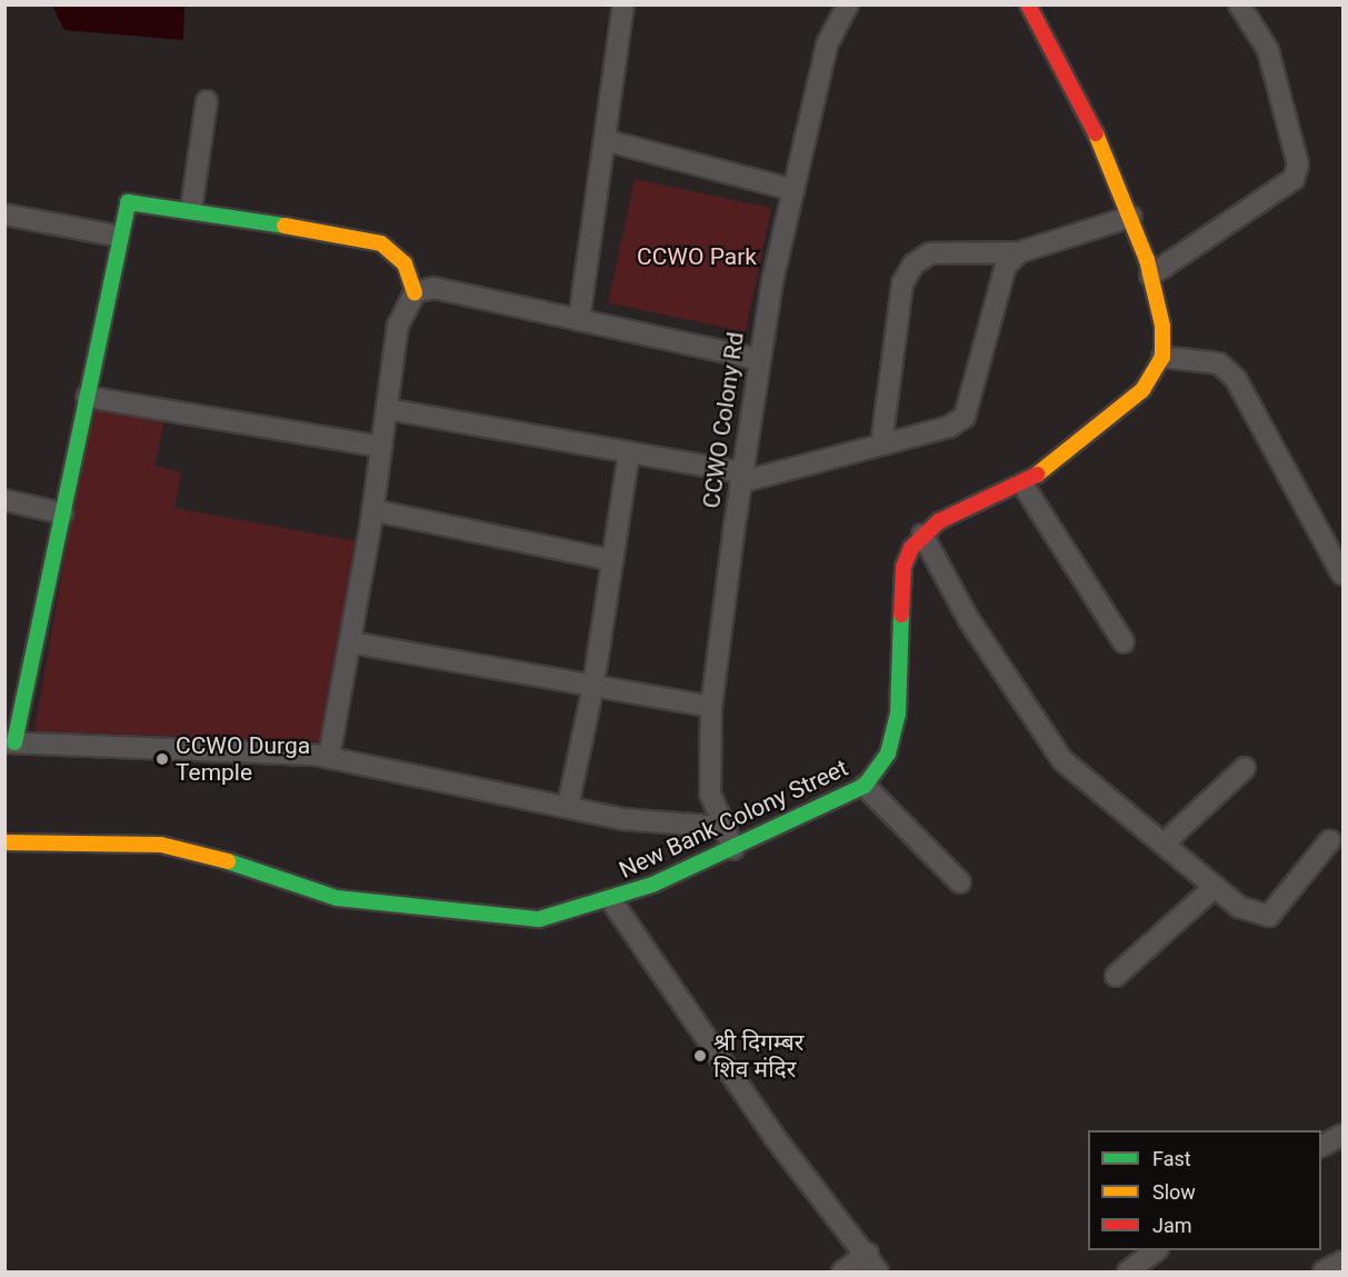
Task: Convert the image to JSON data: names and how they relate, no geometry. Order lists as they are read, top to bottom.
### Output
{
  "streets": {
    "street": ["CCWO Colony Rd", "New Bank Colony Street"]
  },
  "crossings": [
    ["CCWO Colony Rd", "New Bank Colony Street"]
  ],
  "parks": ["CCWO Park"],
  "places": ["CCWO Durga Temple", "श्री दिगम्बर शिव मंदिर"],
  "legend": ["Fast", "Slow", "Jam"]
}
